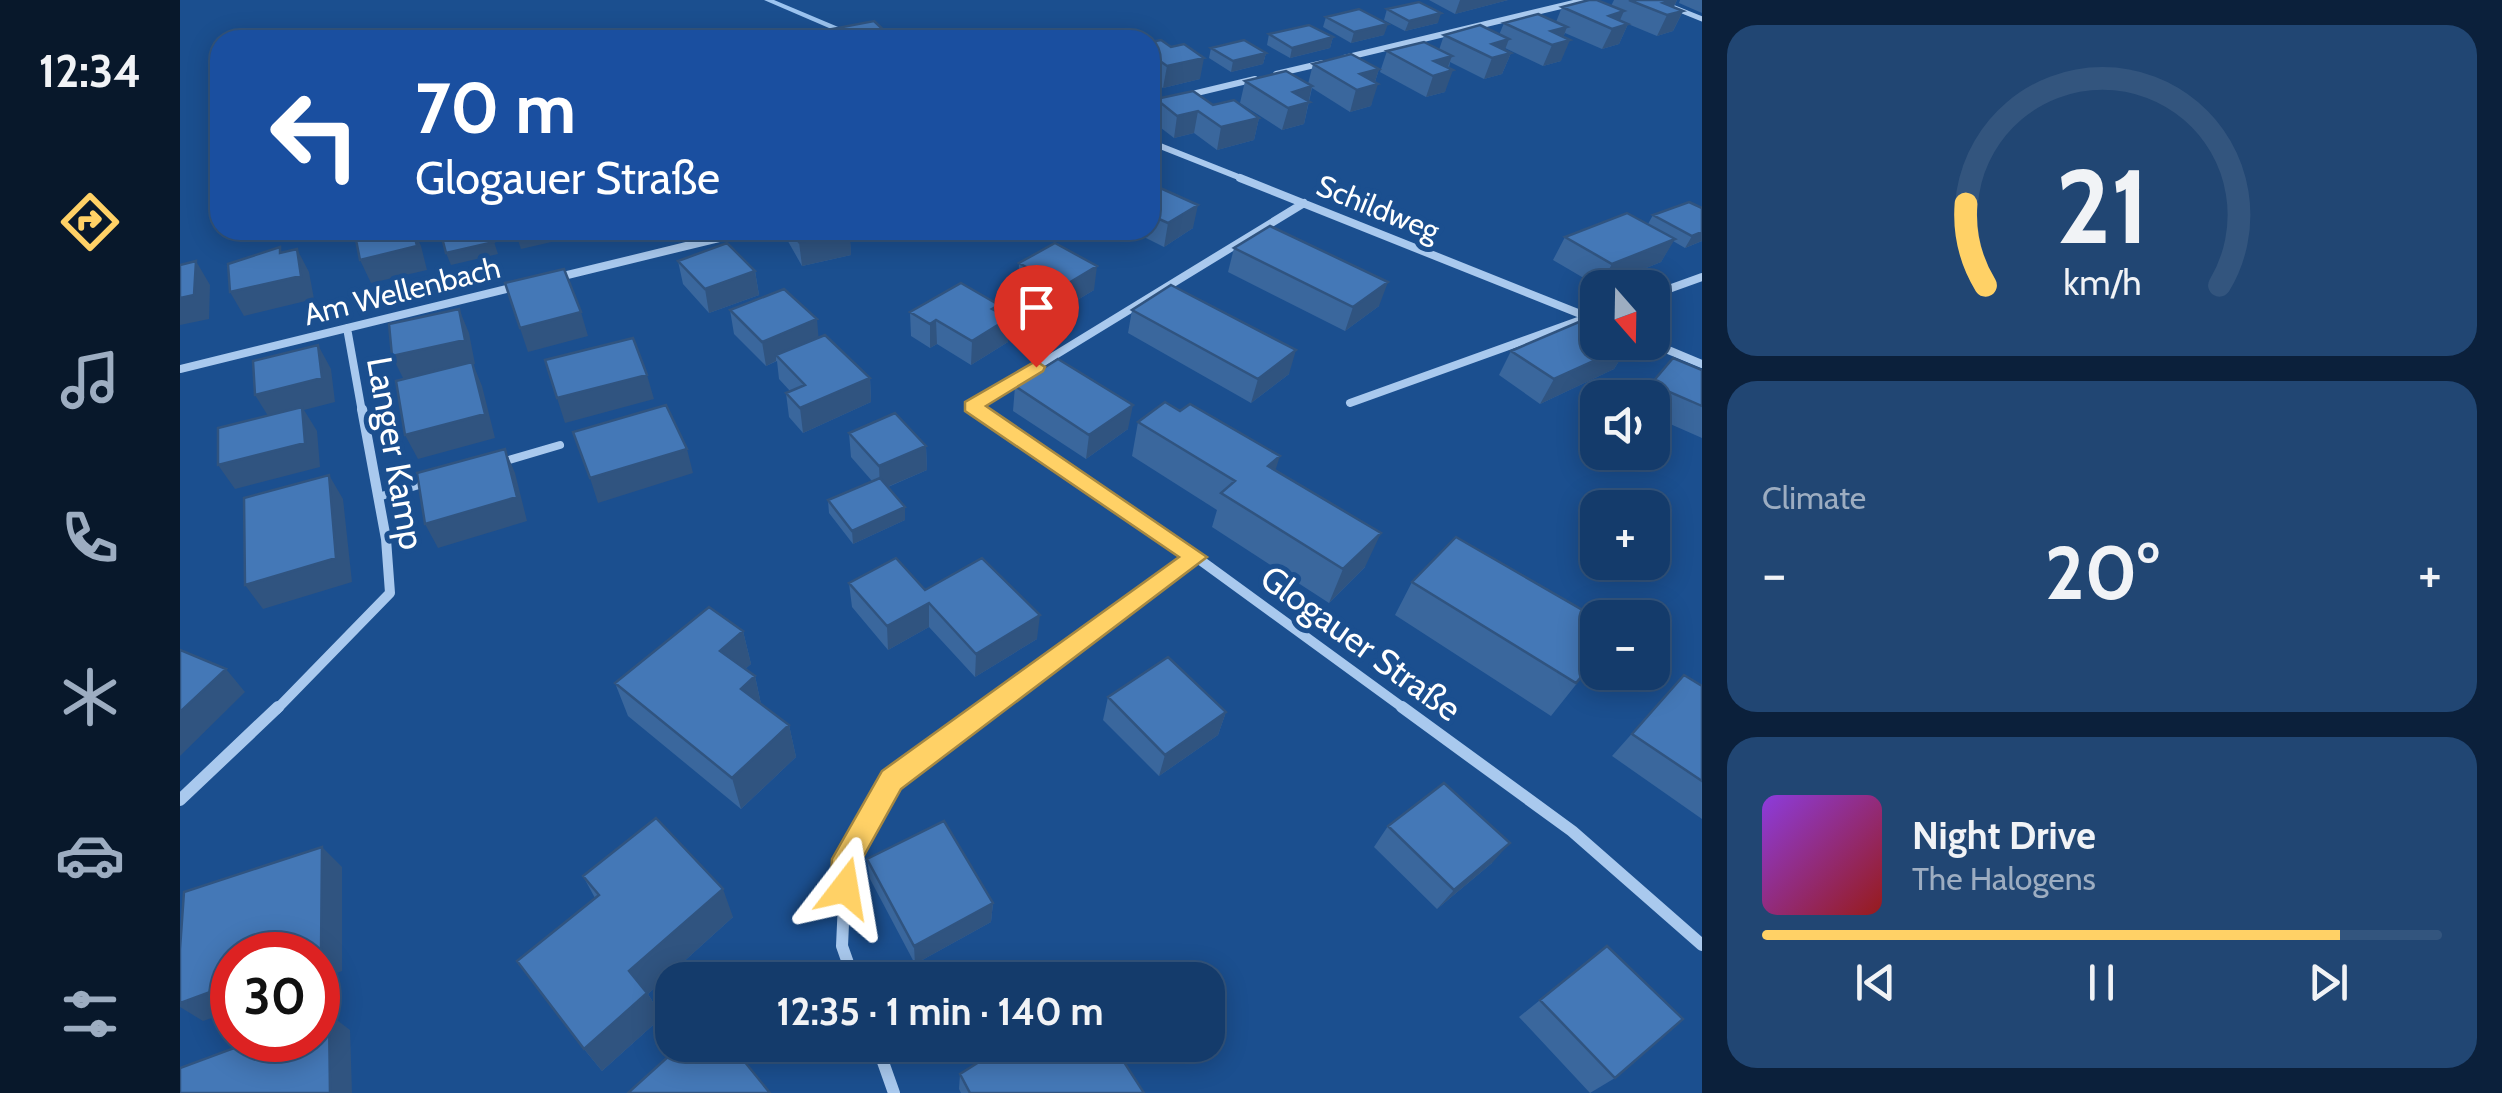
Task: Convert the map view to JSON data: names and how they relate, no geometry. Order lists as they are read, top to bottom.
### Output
{
  "streets": {
    "street": [
      "Schildweg",
      "Am Wellenbach",
      "Langer Kamp",
      "Glogauer Straße"
    ]
  },
  "crossings": [
    ["Schildweg", "Glogauer Straße"],
    ["Am Wellenbach", "Langer Kamp"]
  ],
  "north": "bottom",
  "page": {
    "tabs": "12:34",
    "turn": ["70 m", "Glogauer Straße"],
    "map_buttons": ["+", "−"],
    "tile": "Climate",
    "heat": ["−", "20°", "+"],
    "song": ["Night Drive", "The Halogens"],
    "limit": "30",
    "trip": "12:35 · 1 min · 140 m",
    "gauge": ["21", "km/h"]
  }
}
